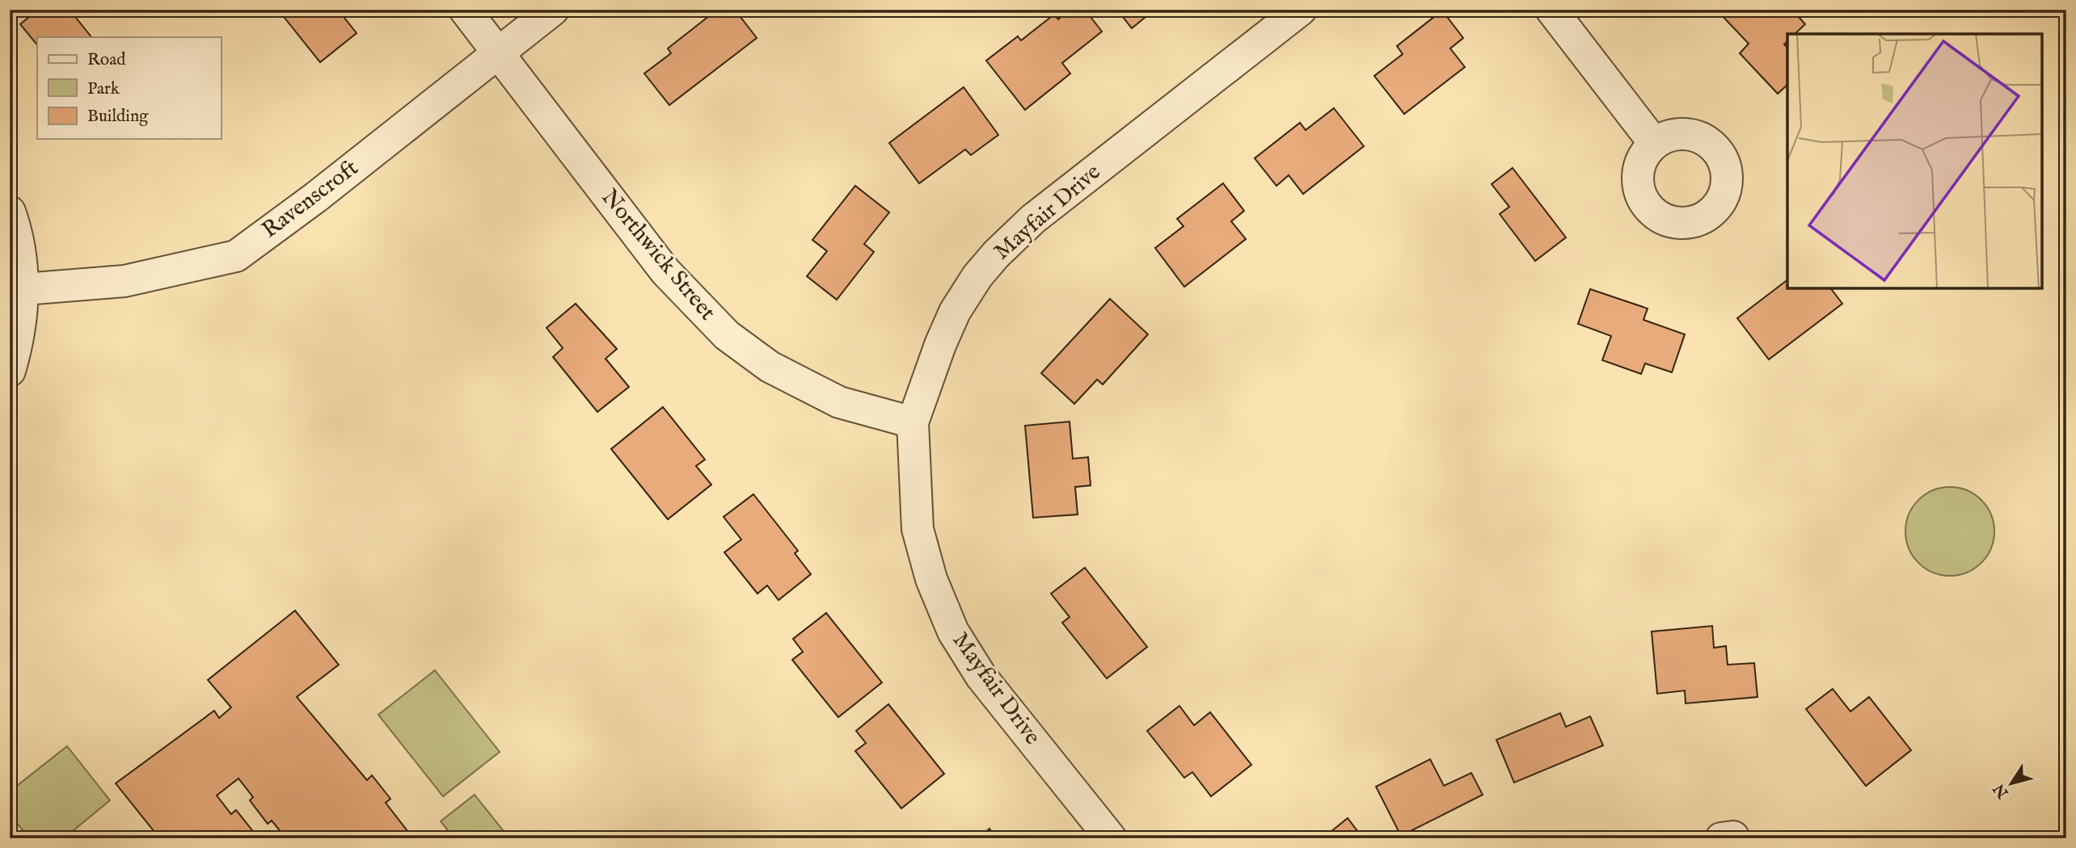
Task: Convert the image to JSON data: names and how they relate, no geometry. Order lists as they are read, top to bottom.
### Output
{
  "streets": {
    "street": ["Ravenscroft", "Mayfair Drive", "Northwick Street"]
  },
  "crossings": [
    ["Ravenscroft", "Northwick Street"],
    ["Mayfair Drive", "Northwick Street"]
  ],
  "legend": ["Road", "Park", "Building"],
  "north": "bottom left"
}
